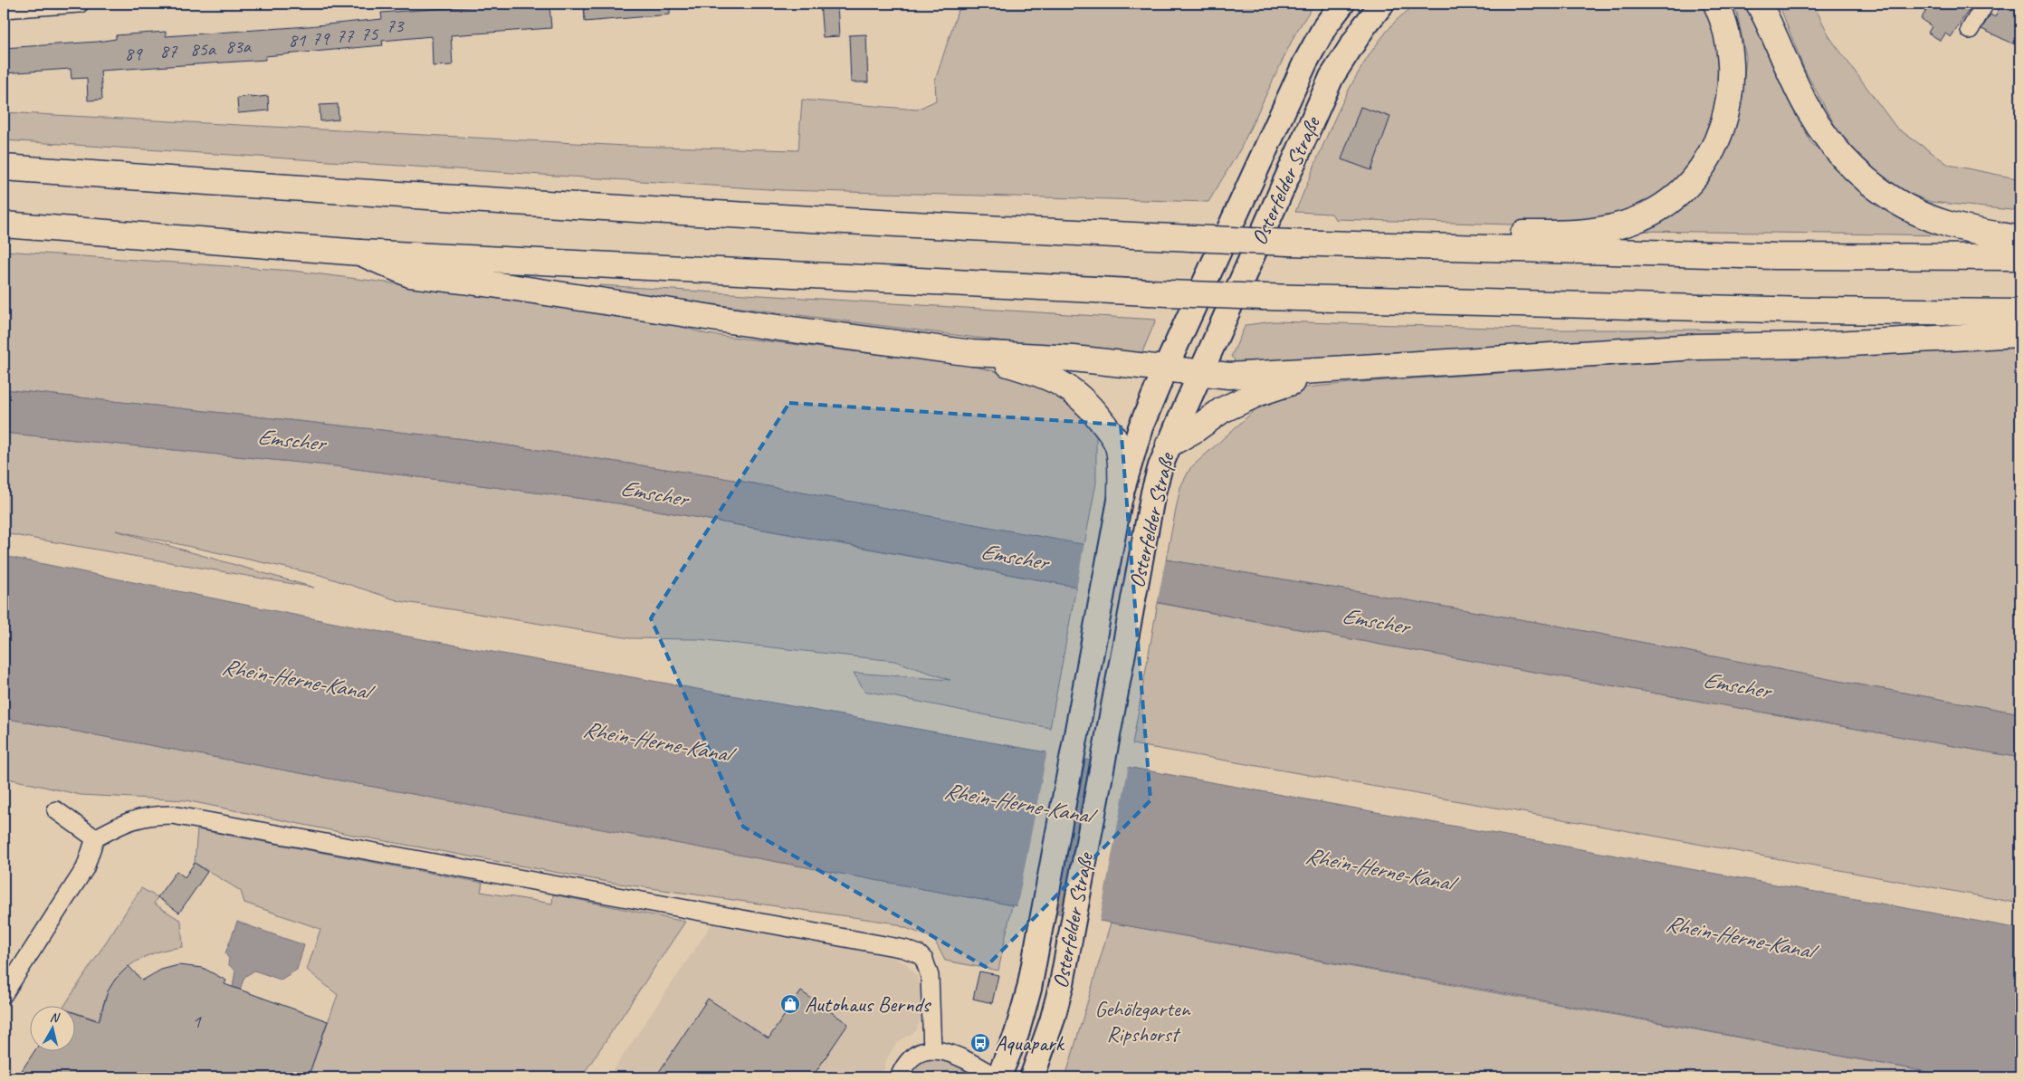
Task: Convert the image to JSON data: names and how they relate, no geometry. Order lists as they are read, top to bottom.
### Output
{
  "streets": {
    "main road": ["Osterfelder Straße"]
  },
  "water": ["Emscher", "Rhein-Herne-Kanal"],
  "parks": ["Gehölzgarten Ripshorst"],
  "places": {
    "shop": ["Autohaus Bernds"],
    "bus stop": ["Aquapark"]
  },
  "house_numbers": [
    "73",
    "75",
    "77",
    "79",
    "81",
    "83a",
    "85a",
    "87",
    "89",
    "1"
  ],
  "north": "top"
}
